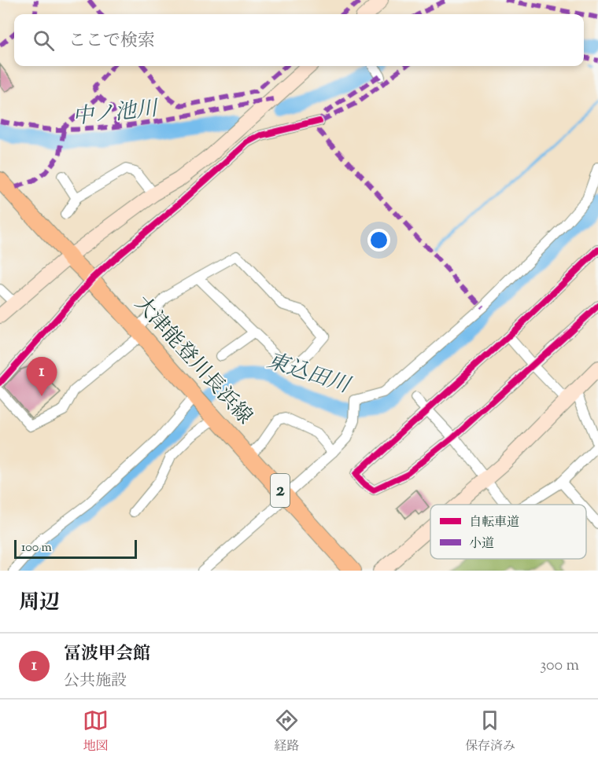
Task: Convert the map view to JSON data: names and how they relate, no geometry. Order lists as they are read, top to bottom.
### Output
{
  "streets": {
    "main road": ["大津能登川長浜線", "2"]
  },
  "water": ["中ノ池川", "東込田川"],
  "legend": ["自転車道", "小道"],
  "scale_bar": "100 m",
  "page": {
    "search": "ここで検索",
    "pins": "1",
    "scale": "100 m",
    "heading": "周辺",
    "list": [
      {
        "mark": "1",
        "name": "冨波甲会館",
        "note": "公共施設",
        "value": "300 m"
      }
    ],
    "nav": ["地図", "経路", "保存済み"]
  }
}
